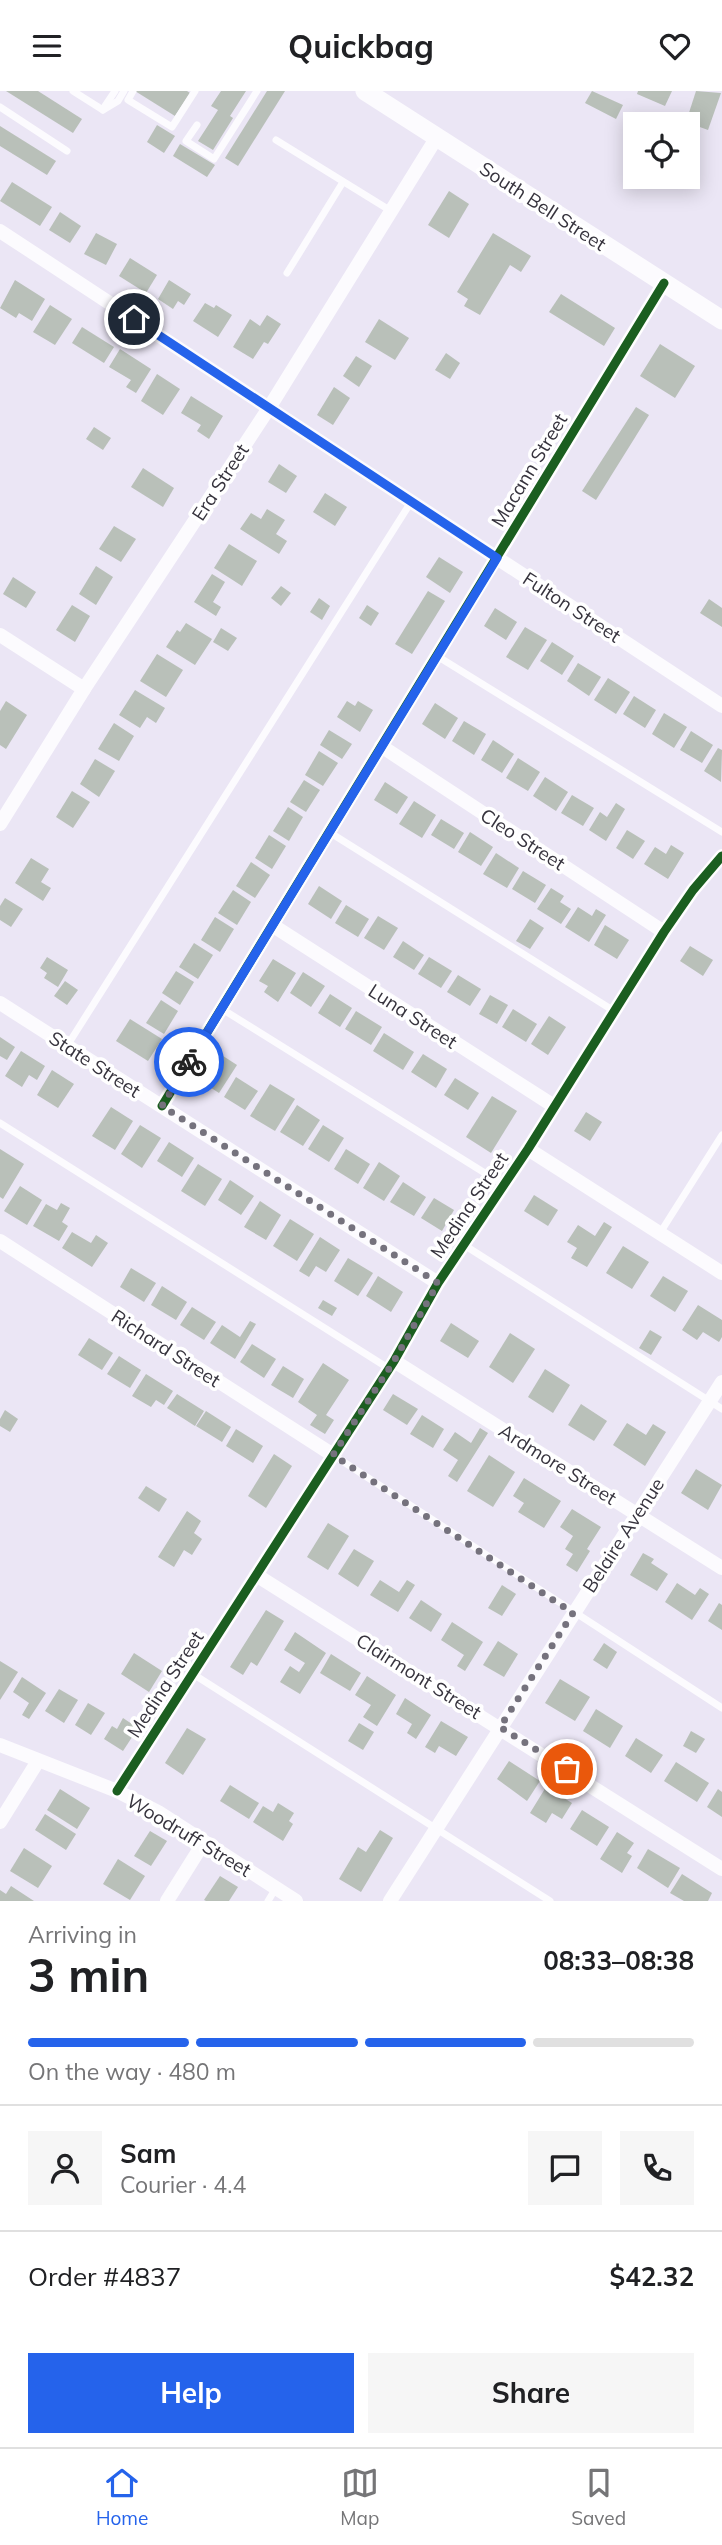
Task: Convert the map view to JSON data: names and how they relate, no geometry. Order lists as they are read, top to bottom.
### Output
{
  "streets": {
    "main road": ["South Bell Street"],
    "street": [
      "Macann Street",
      "Era Street",
      "Fulton Street",
      "Cleo Street",
      "Luna Street",
      "State Street",
      "Medina Street",
      "Richard Street",
      "Ardmore Street",
      "Belaire Avenue",
      "Clairmont Street",
      "Woodruff Street"
    ]
  },
  "crossings": [
    ["South Bell Street", "Macann Street"],
    ["South Bell Street", "Era Street"],
    ["Macann Street", "Fulton Street"],
    ["Macann Street", "Cleo Street"],
    ["Macann Street", "Luna Street"],
    ["Macann Street", "State Street"],
    ["Era Street", "Fulton Street"],
    ["Cleo Street", "Medina Street"],
    ["Luna Street", "Medina Street"],
    ["State Street", "Medina Street"],
    ["Medina Street", "Richard Street"],
    ["Medina Street", "Ardmore Street"],
    ["Medina Street", "Clairmont Street"],
    ["Medina Street", "Woodruff Street"],
    ["Ardmore Street", "Belaire Avenue"],
    ["Belaire Avenue", "Clairmont Street"]
  ],
  "page": {
    "header": "Quickbag",
    "heading": ["3 min", "Arriving in", "08:33–08:38"],
    "panel": [
      "Sam",
      "Courier · 4.4",
      "Order #4837",
      "$42.32"
    ],
    "bar": "On the way · 480 m",
    "buttons": ["Help", "Share"],
    "tabs": ["Home", "Map", "Saved"]
  }
}
